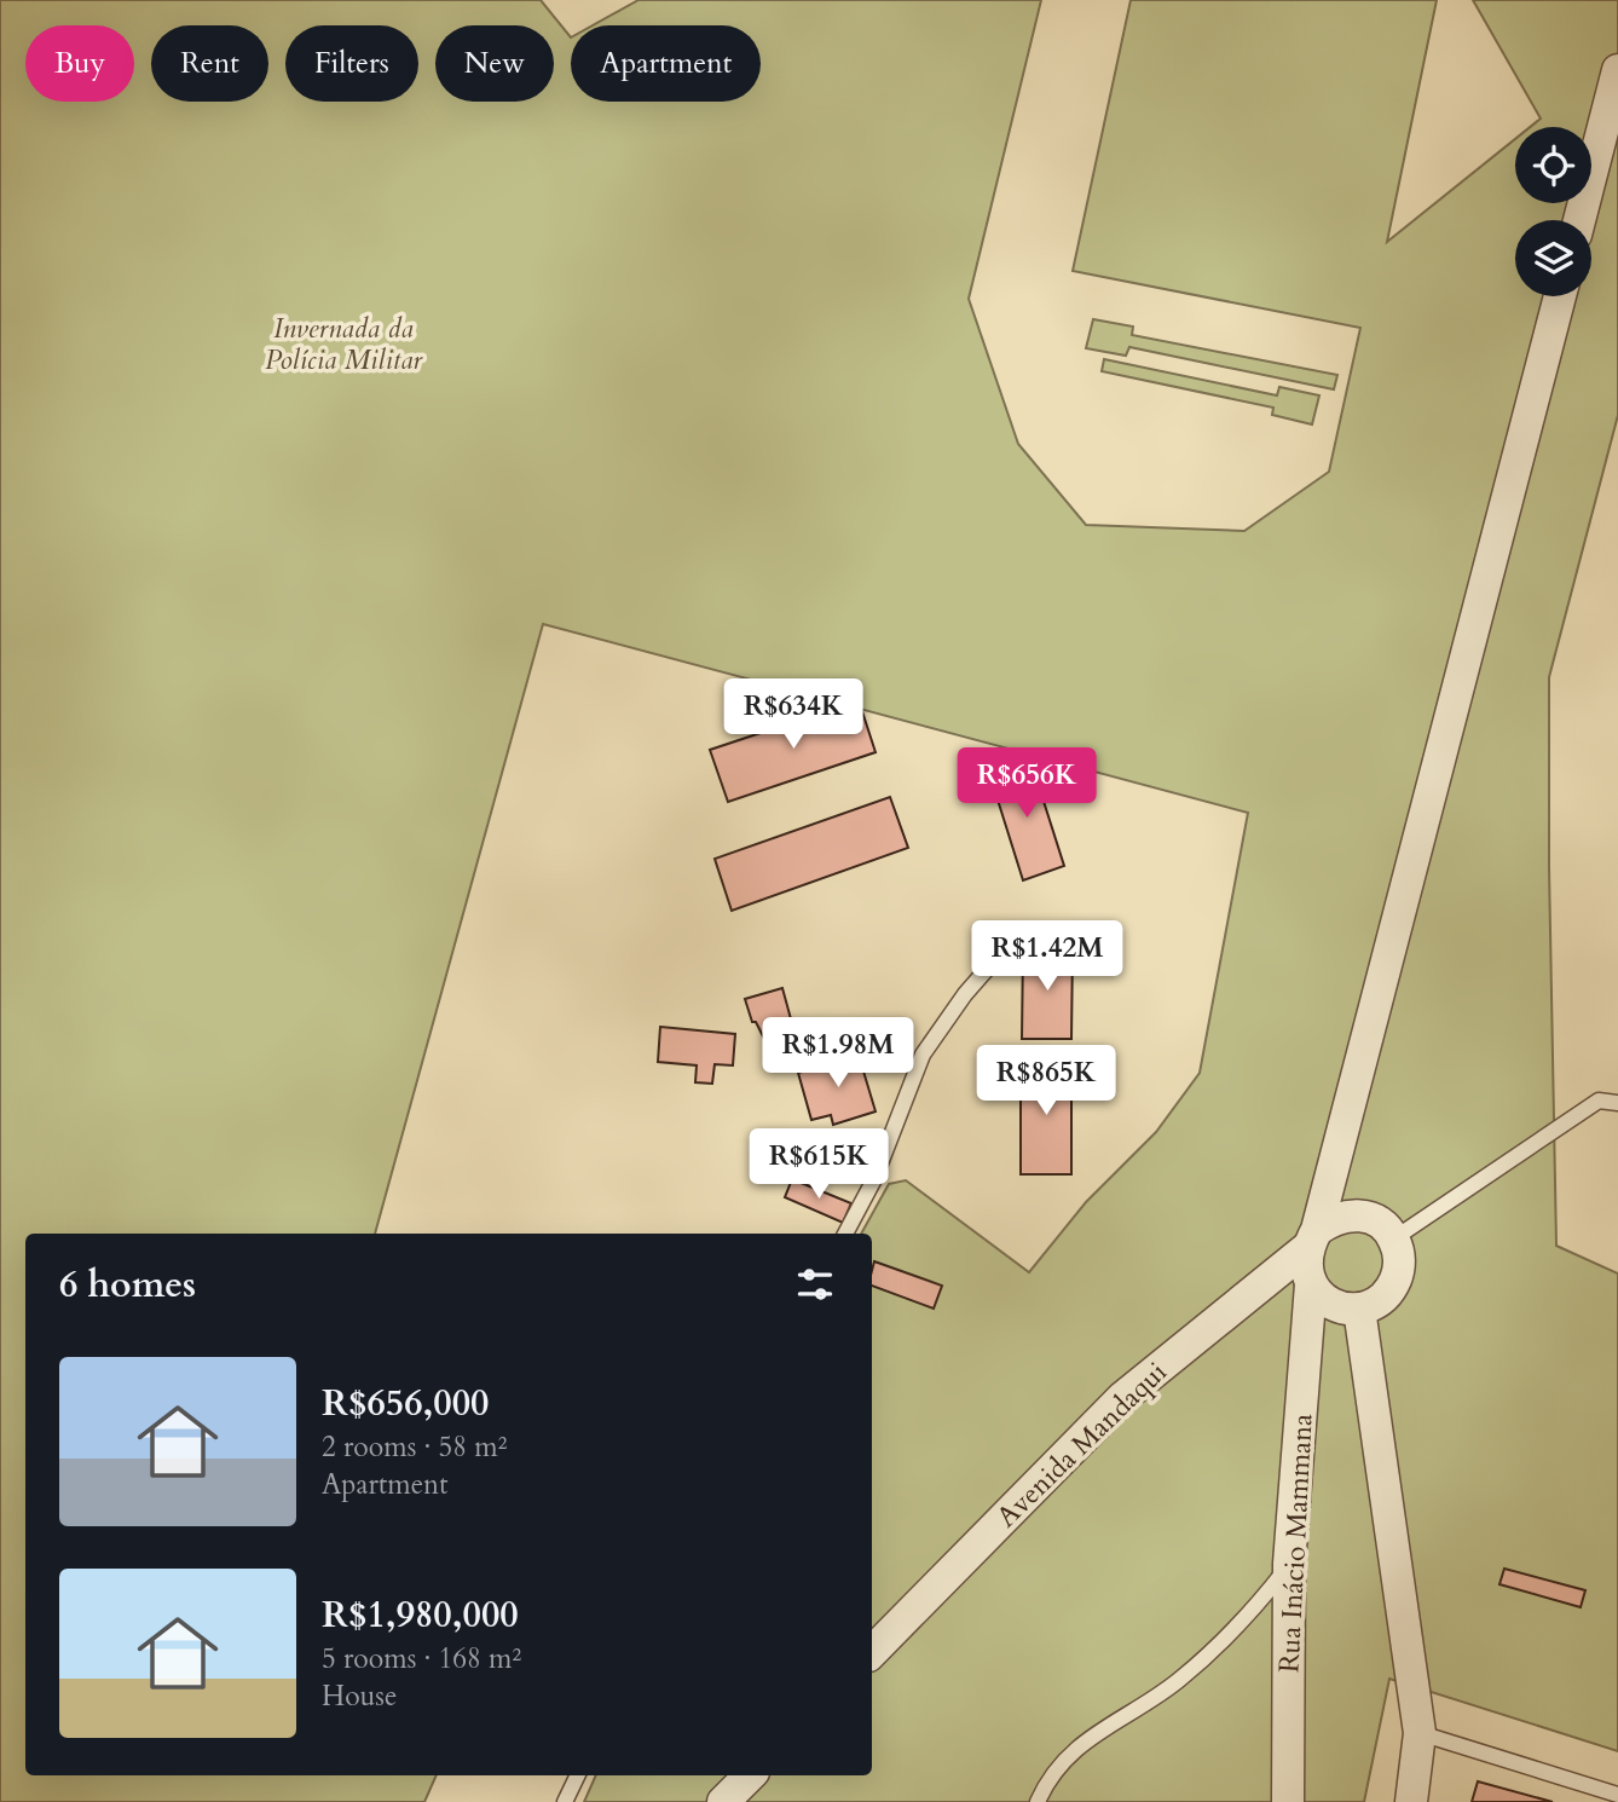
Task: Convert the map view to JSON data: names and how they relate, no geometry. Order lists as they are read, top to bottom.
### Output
{
  "streets": {
    "street": ["Avenida Mandaqui", "Rua Inácio Mammana"]
  },
  "crossings": [
    ["Avenida Mandaqui", "Rua Inácio Mammana"]
  ],
  "parks": ["Invernada da Polícia Militar"],
  "page": {
    "chip": [
      "Buy",
      "Rent",
      "Filters",
      "New",
      "Apartment"
    ],
    "price": [
      "R$634K",
      "R$656K",
      "R$1.42M",
      "R$1.98M",
      "R$865K",
      "R$615K"
    ],
    "heading": "6 homes",
    "list": [
      {
        "name": "R$656,000",
        "note": "2 rooms · 58 m² · Apartment"
      },
      {
        "name": "R$1,980,000",
        "note": "5 rooms · 168 m² · House"
      }
    ]
  }
}
